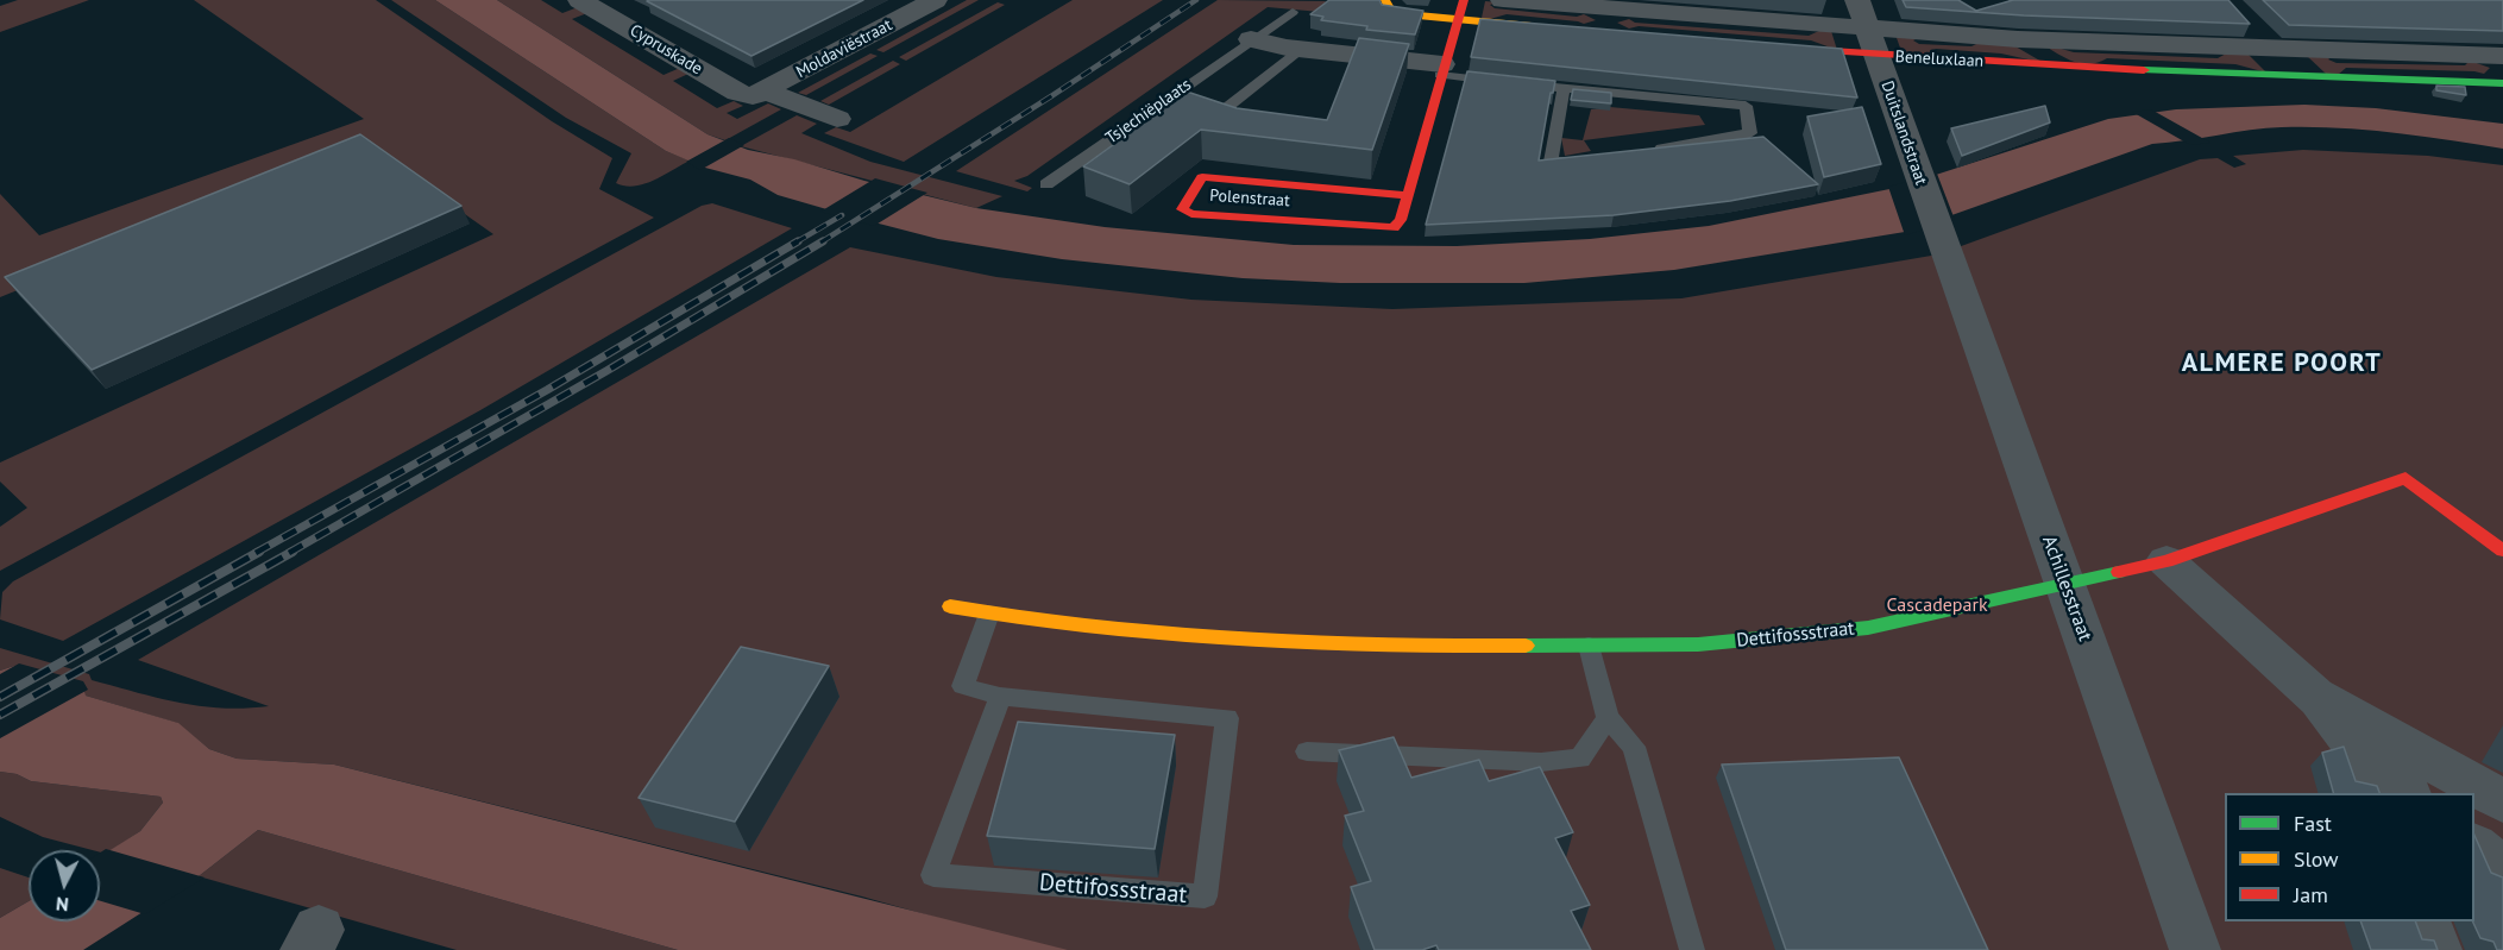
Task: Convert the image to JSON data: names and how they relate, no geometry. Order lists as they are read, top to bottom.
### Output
{
  "streets": {
    "street": [
      "Moldaviëstraat",
      "Cypruskade",
      "Beneluxlaan",
      "Duitslandstraat",
      "Polenstraat",
      "Achillesstraat",
      "Dettifossstraat"
    ],
    "lane": ["Tsjechiëplaats"]
  },
  "crossings": [
    ["Moldaviëstraat", "Cypruskade"],
    ["Beneluxlaan", "Duitslandstraat"],
    ["Duitslandstraat", "Achillesstraat"],
    ["Achillesstraat", "Dettifossstraat"]
  ],
  "districts": ["ALMERE POORT"],
  "parks": ["Cascadepark"],
  "legend": ["Fast", "Slow", "Jam"],
  "north": "bottom"
}
